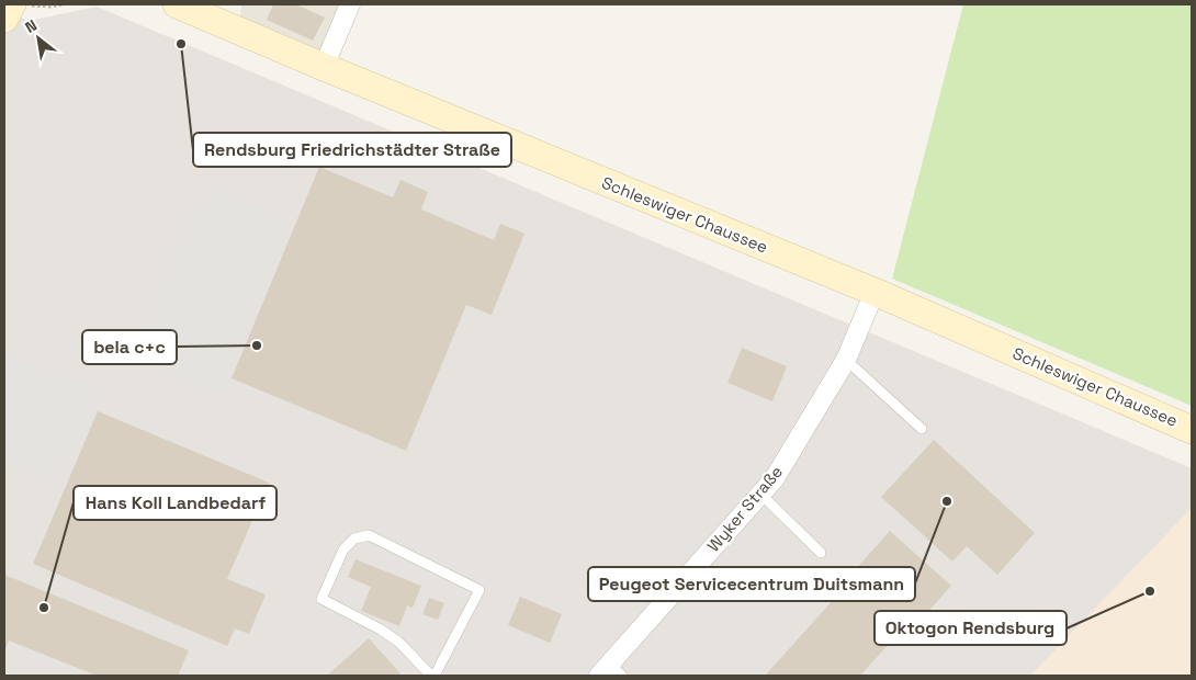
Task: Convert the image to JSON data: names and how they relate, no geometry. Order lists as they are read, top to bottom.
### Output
{
  "streets": {
    "main road": ["Schleswiger Chaussee"],
    "street": ["Wyker Straße"]
  },
  "crossings": [
    ["Schleswiger Chaussee", "Wyker Straße"]
  ],
  "places": [
    "Rendsburg Friedrichstädter Straße",
    "bela c+c",
    "Peugeot Servicecentrum Duitsmann",
    "Oktogon Rendsburg",
    "Hans Koll Landbedarf"
  ],
  "north": "top left"
}
